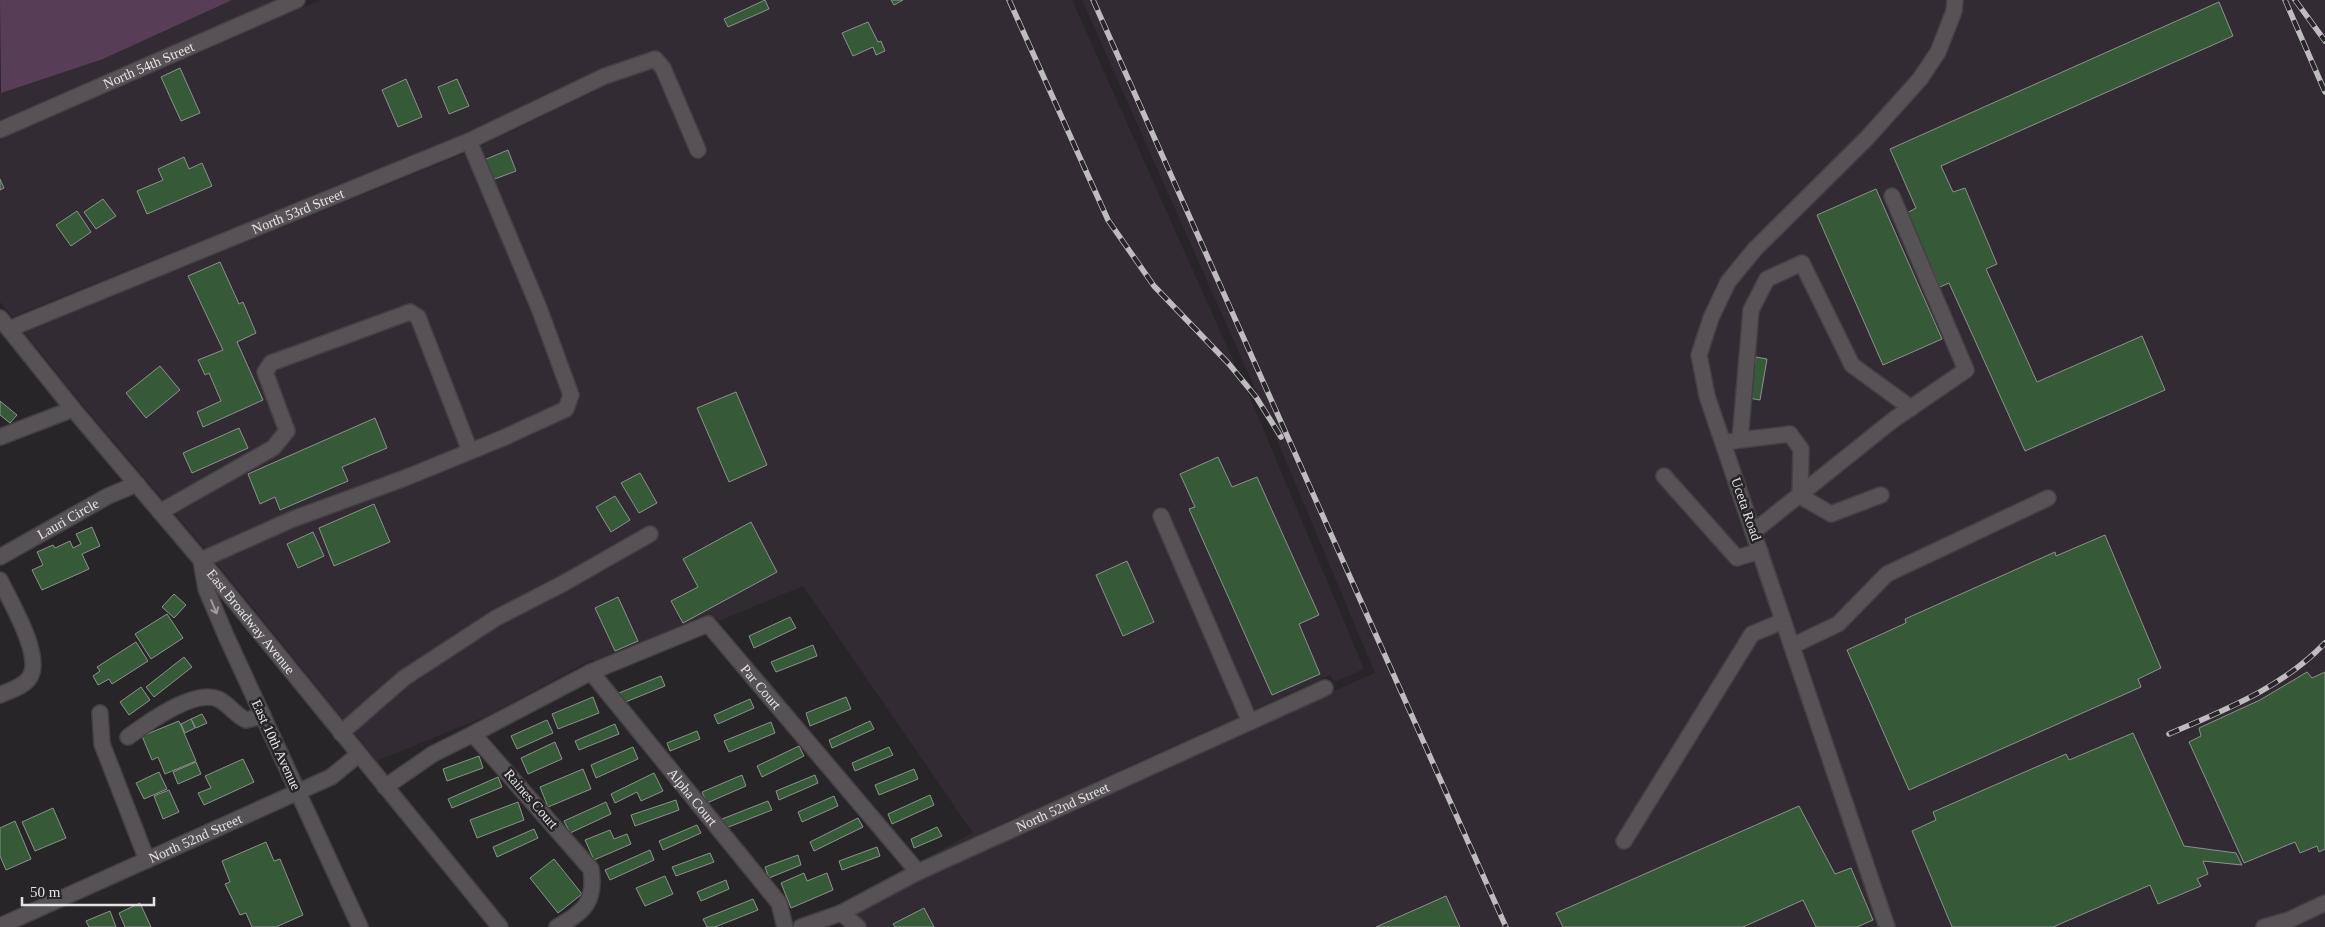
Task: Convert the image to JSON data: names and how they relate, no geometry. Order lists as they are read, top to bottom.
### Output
{
  "streets": {
    "street": [
      "North 54th Street",
      "North 53rd Street",
      "Uceta Road",
      "Lauri Circle",
      "East Broadway Avenue",
      "Par Court",
      "East 10th Avenue",
      "Alpha Court",
      "Raines Court",
      "North 52nd Street"
    ]
  },
  "crossings": [
    ["North 53rd Street", "East Broadway Avenue"],
    ["Lauri Circle", "East Broadway Avenue"],
    ["East Broadway Avenue", "East 10th Avenue"],
    ["East Broadway Avenue", "North 52nd Street"],
    ["Par Court", "Alpha Court"],
    ["Par Court", "Raines Court"],
    ["Par Court", "North 52nd Street"],
    ["East 10th Avenue", "North 52nd Street"]
  ],
  "one_way": ["East 10th Avenue"],
  "scale_bar": "50 m"
}
